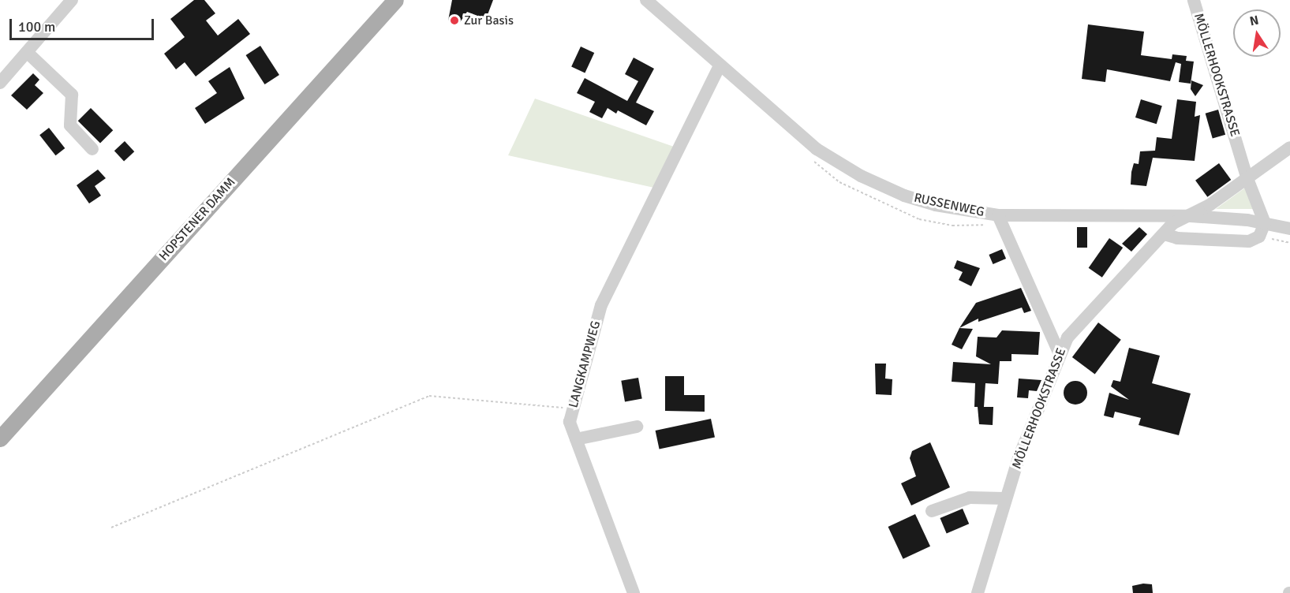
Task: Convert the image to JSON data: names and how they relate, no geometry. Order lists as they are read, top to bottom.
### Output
{
  "streets": {
    "main road": ["HOPSTENER DAMM"],
    "street": ["MÖLLERHOOKSTRASSE", "RUSSENWEG", "LANGKAMPWEG"]
  },
  "crossings": [
    ["MÖLLERHOOKSTRASSE", "RUSSENWEG"],
    ["RUSSENWEG", "LANGKAMPWEG"]
  ],
  "places": ["Zur Basis"],
  "scale_bar": "100 m",
  "north": "top"
}
